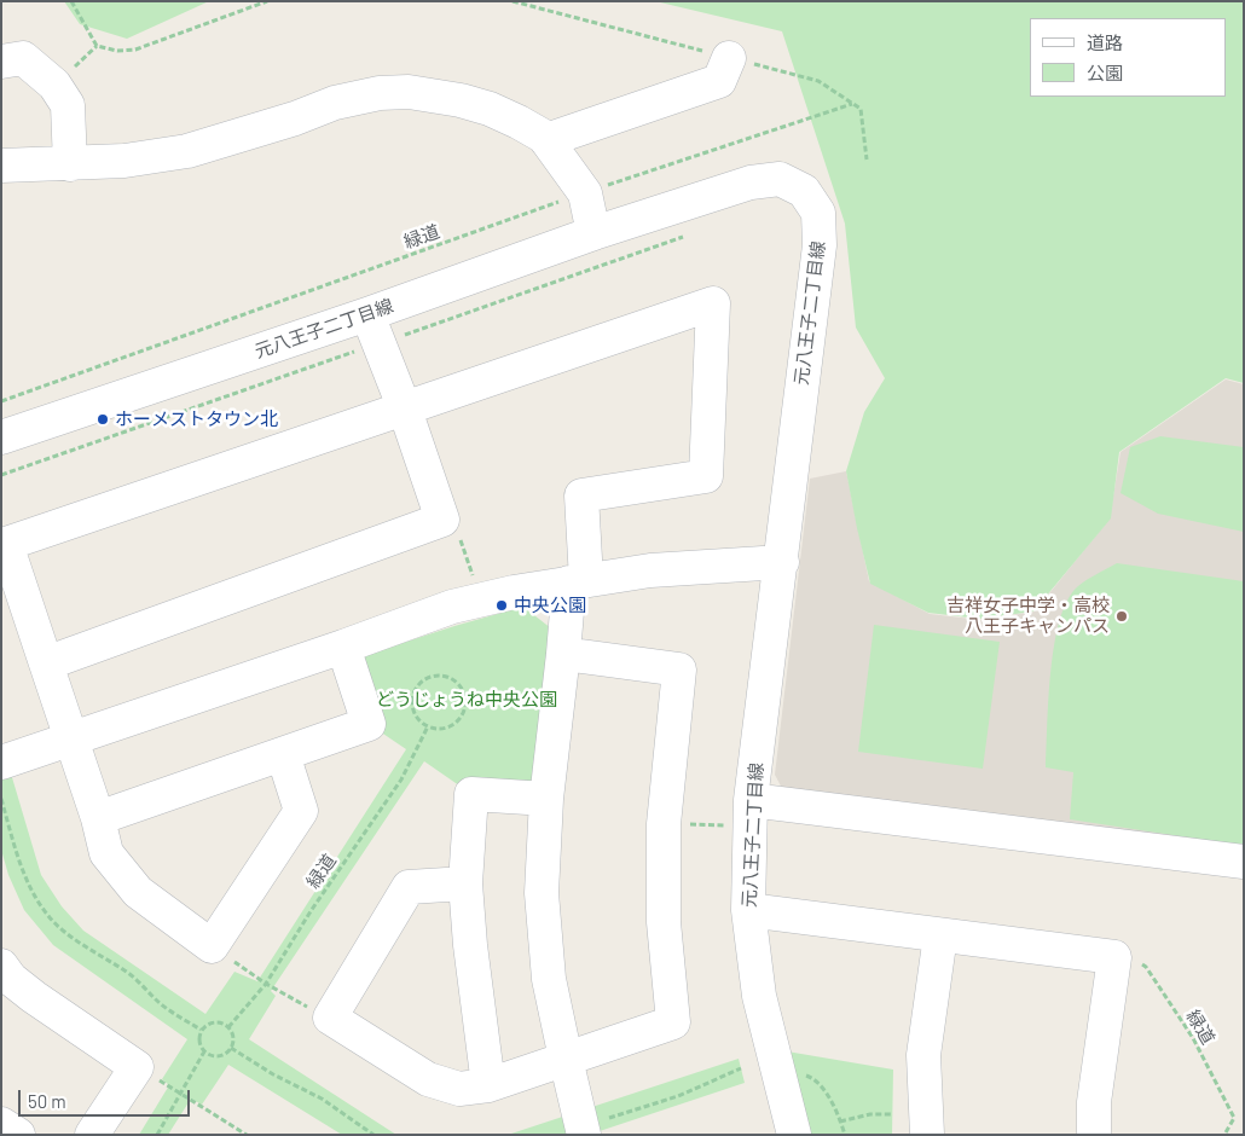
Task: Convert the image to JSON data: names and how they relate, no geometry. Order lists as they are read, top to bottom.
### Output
{
  "streets": {
    "street": ["元八王子二丁目線"],
    "path": ["緑道"]
  },
  "parks": ["どうじょうね中央公園"],
  "places": ["ホーメストタウン北", "中央公園", "吉祥女子中学・高校 八王子キャンパス"],
  "legend": ["道路", "公園"],
  "scale_bar": "50 m"
}
